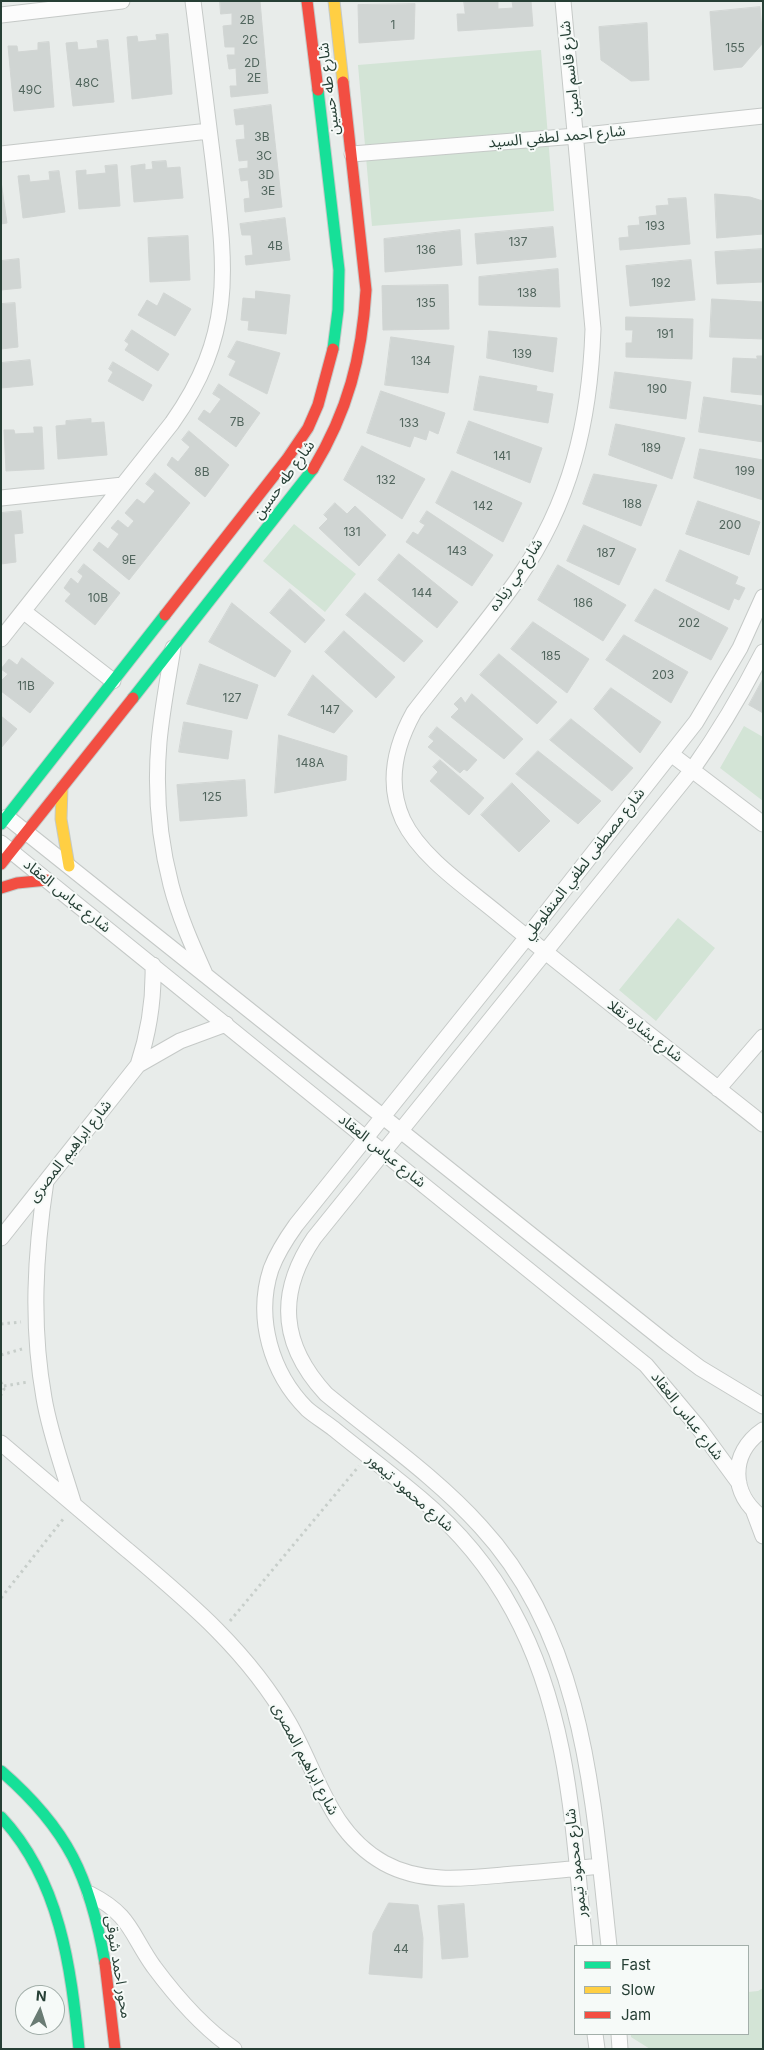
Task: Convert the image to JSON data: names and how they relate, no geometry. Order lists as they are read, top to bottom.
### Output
{
  "streets": {
    "street": [
      "شارع قاسم امين",
      "شارع طه حسين",
      "شارع احمد لطفي السيد",
      "شارع مي زياده",
      "شارع مصطفى لطفي المنفلوطي",
      "شارع عباس العقاد",
      "شارع بشاره تقلا",
      "شارع ابراهيم المصرى",
      "شارع محمود تيمور",
      "محور احمد شوقى"
    ]
  },
  "crossings": [
    ["شارع قاسم امين", "شارع احمد لطفي السيد"],
    ["شارع قاسم امين", "شارع مي زياده"],
    ["شارع طه حسين", "شارع احمد لطفي السيد"],
    ["شارع طه حسين", "شارع عباس العقاد"],
    ["شارع احمد لطفي السيد", "شارع مي زياده"],
    ["شارع مي زياده", "شارع مصطفى لطفي المنفلوطي"],
    ["شارع مي زياده", "شارع بشاره تقلا"],
    ["شارع مصطفى لطفي المنفلوطي", "شارع عباس العقاد"],
    ["شارع مصطفى لطفي المنفلوطي", "شارع بشاره تقلا"],
    ["شارع مصطفى لطفي المنفلوطي", "شارع محمود تيمور"],
    ["شارع عباس العقاد", "شارع ابراهيم المصرى"],
    ["شارع عباس العقاد", "شارع محمود تيمور"],
    ["شارع ابراهيم المصرى", "شارع محمود تيمور"]
  ],
  "house_numbers": [
    "2B",
    "1",
    "2C",
    "155",
    "2D",
    "2E",
    "48C",
    "49C",
    "3B",
    "3C",
    "3D",
    "3E",
    "193",
    "137",
    "4B",
    "136",
    "192",
    "138",
    "135",
    "191",
    "139",
    "134",
    "190",
    "7B",
    "133",
    "189",
    "141",
    "199",
    "8B",
    "132",
    "188",
    "142",
    "200",
    "131",
    "143",
    "187",
    "9E",
    "144",
    "10B",
    "186",
    "202",
    "185",
    "203",
    "11B",
    "127",
    "147",
    "148A",
    "125",
    "44"
  ],
  "legend": ["Fast", "Slow", "Jam"],
  "north": "top"
}
